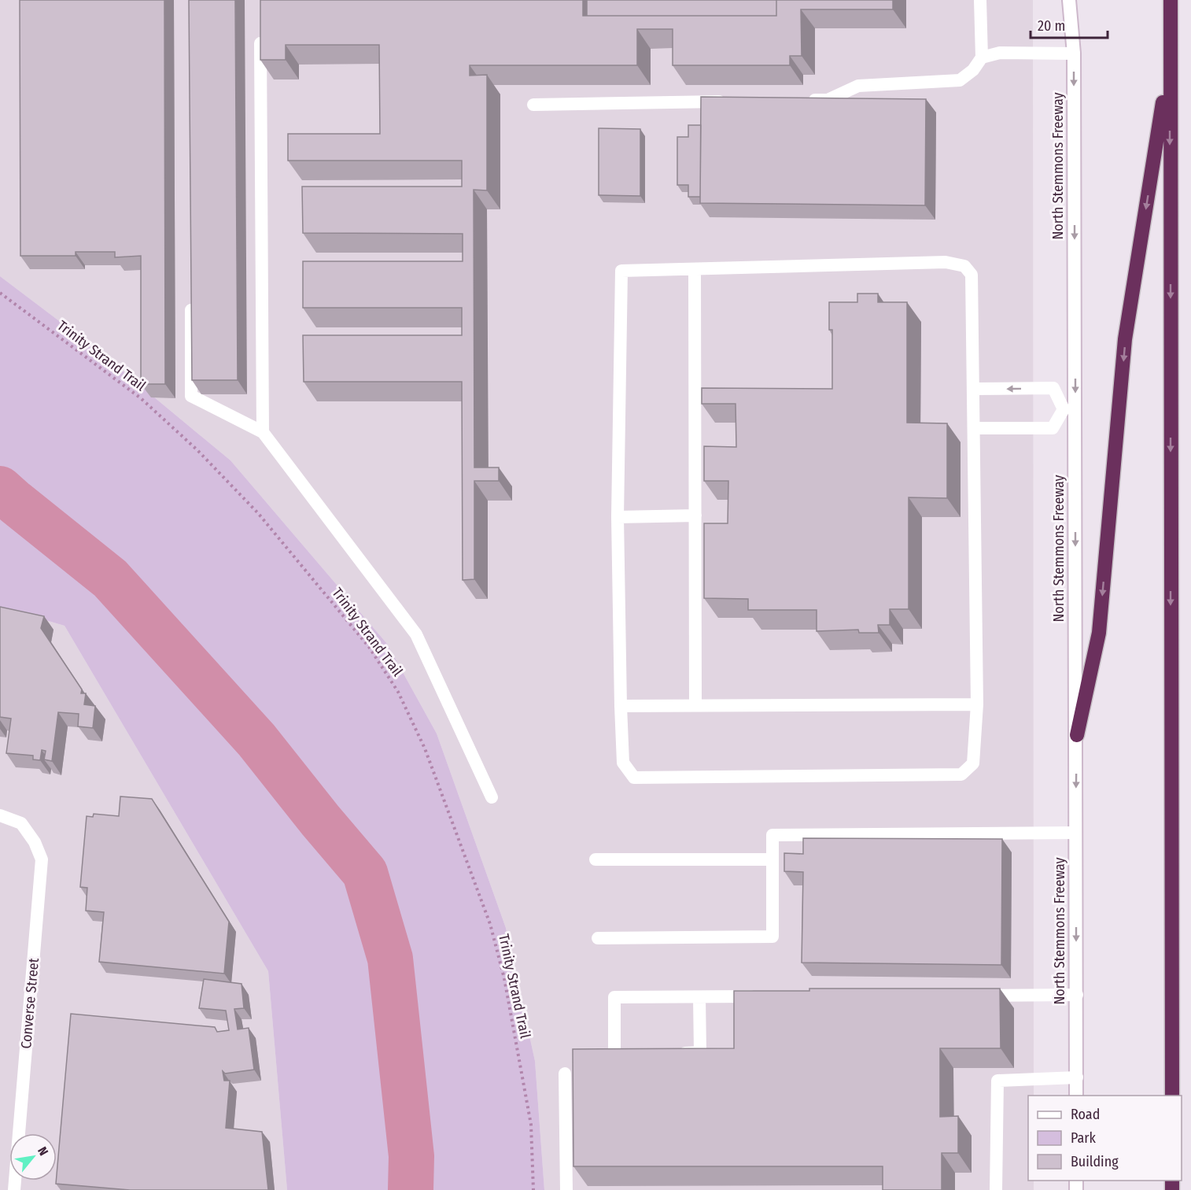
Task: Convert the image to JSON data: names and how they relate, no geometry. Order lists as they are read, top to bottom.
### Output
{
  "streets": {
    "main road": ["North Stemmons Freeway", "Converse Street"],
    "path": ["Trinity Strand Trail"]
  },
  "legend": ["Road", "Park", "Building"],
  "scale_bar": "20 m",
  "north": "top right"
}
